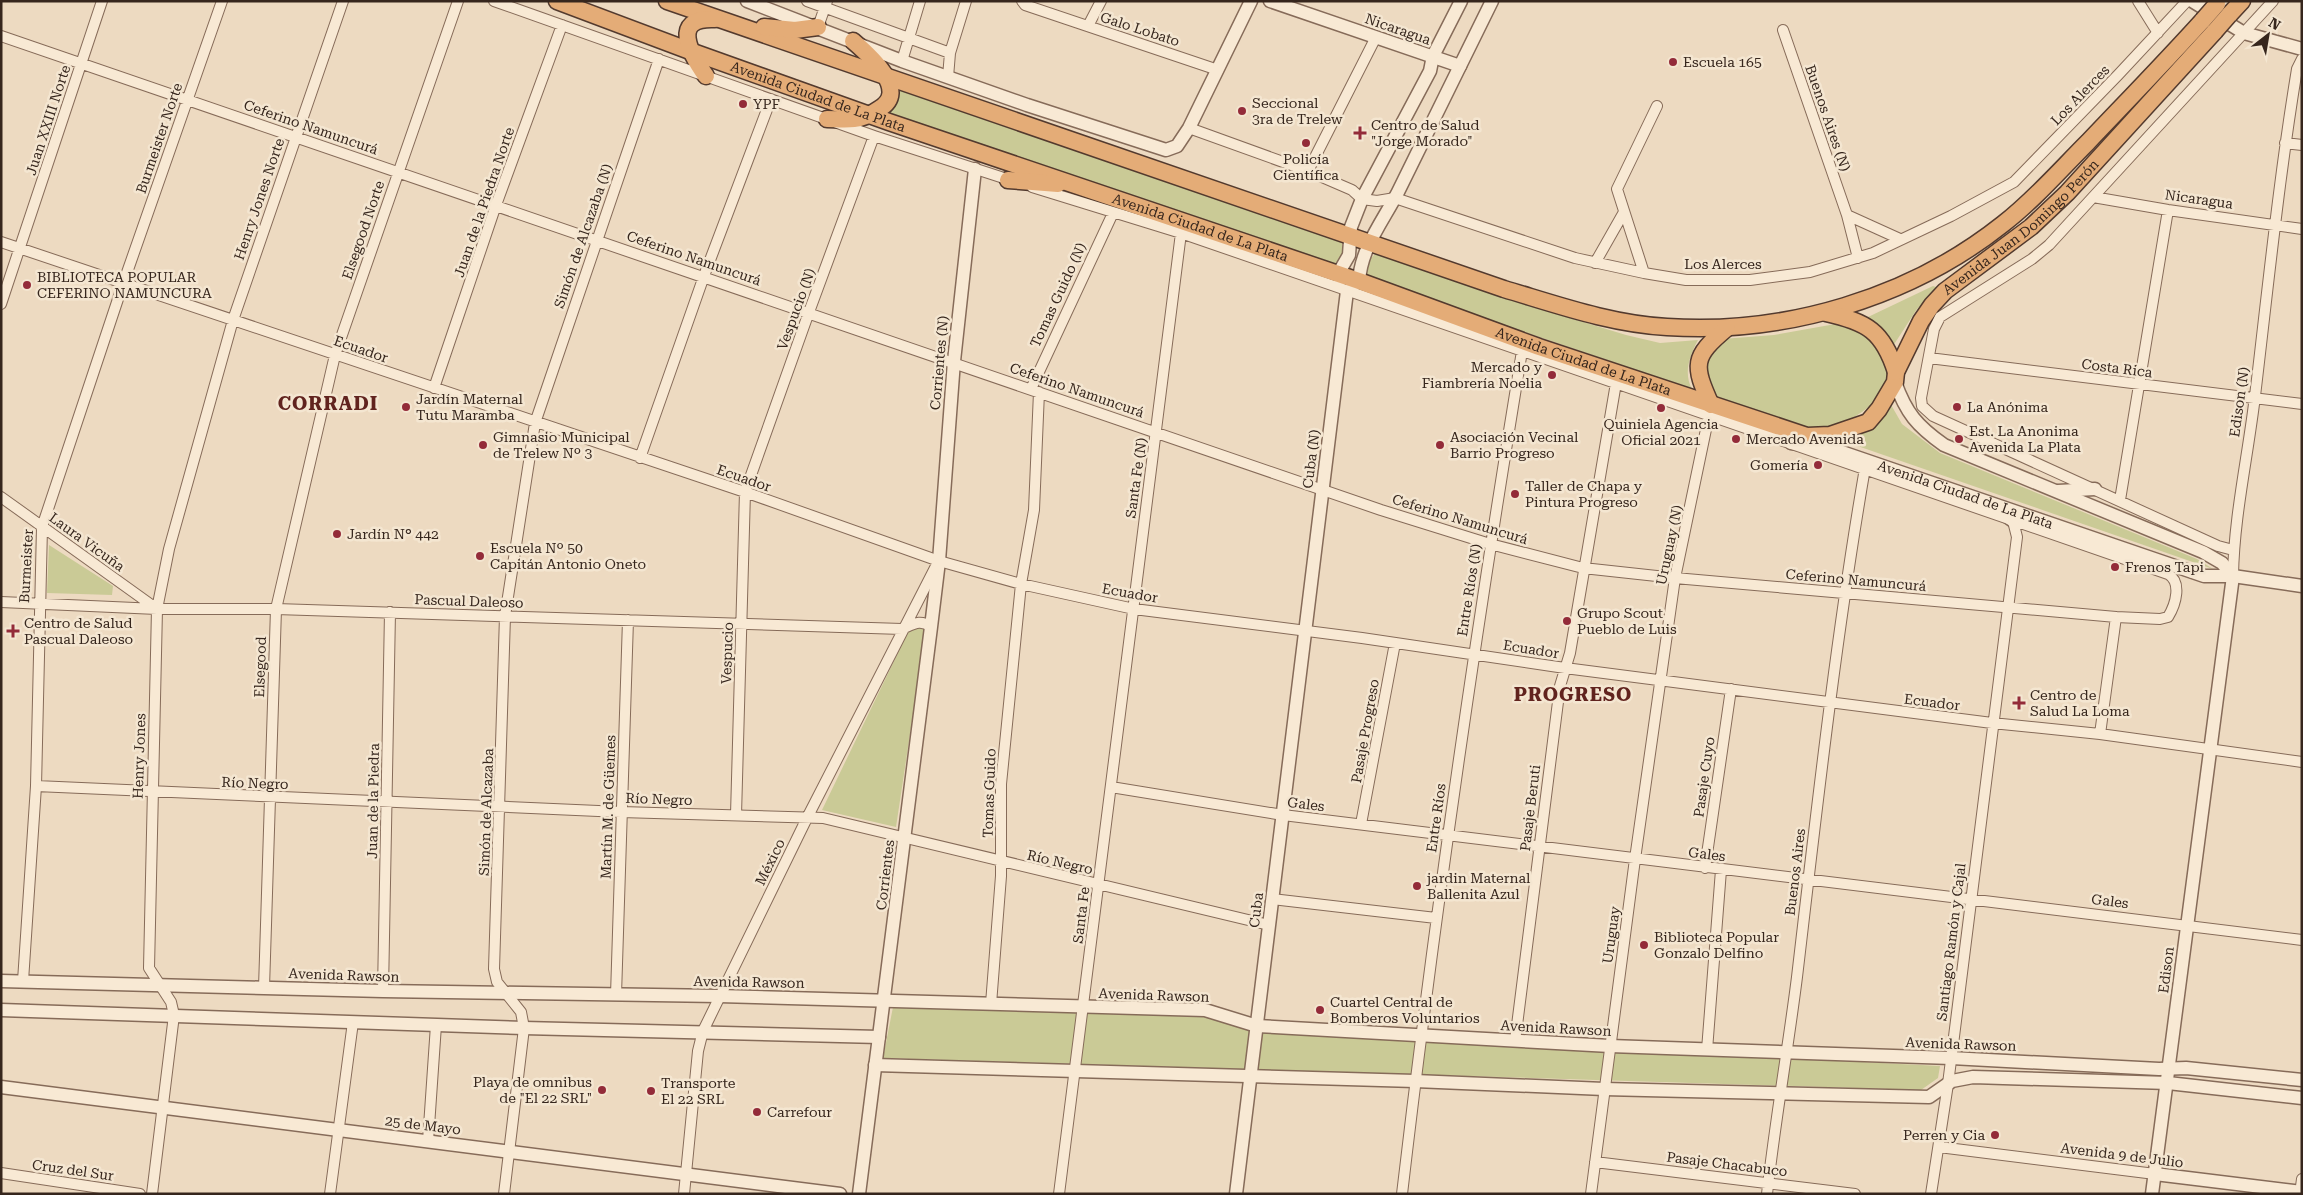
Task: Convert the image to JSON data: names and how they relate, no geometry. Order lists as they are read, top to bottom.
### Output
{
  "streets": {
    "highway": ["Avenida Ciudad de La Plata", "Avenida Juan Domingo Perón"],
    "street": [
      "Galo Lobato",
      "Nicaragua",
      "Los Alerces",
      "Buenos Aires (N)",
      "Juan XXIII Norte",
      "Ceferino Namuncurá",
      "Burmeister Norte",
      "Henry Jones Norte",
      "Juan de la Piedra Norte",
      "Elsegood Norte",
      "Simón de Alcazaba (N)",
      "Tomas Guido (N)",
      "Vespucio (N)",
      "Ecuador",
      "Corrientes (N)",
      "Costa Rica",
      "Edison (N)",
      "Cuba (N)",
      "Santa Fe (N)",
      "Laura Vicuña",
      "Uruguay (N)",
      "Burmeister",
      "Entre Ríos (N)",
      "Pascual Daleoso",
      "Vespucio",
      "Elsegood",
      "Pasaje Progreso",
      "Henry Jones",
      "Pasaje Cuyo",
      "Río Negro",
      "Tomas Guido",
      "Juan de la Piedra",
      "Gales",
      "Martín M. de Güemes",
      "Pasaje Beruti",
      "Simón de Alcazaba",
      "Entre Ríos",
      "México",
      "Buenos Aires",
      "Corrientes",
      "Cuba",
      "Santa Fe",
      "Uruguay",
      "Santiago Ramón y Cajal",
      "Edison",
      "Avenida Rawson",
      "25 de Mayo",
      "Avenida 9 de Julio",
      "Pasaje Chacabuco",
      "Cruz del Sur"
    ]
  },
  "crossings": [
    ["Nicaragua", "Avenida Juan Domingo Perón"],
    ["Nicaragua", "Edison (N)"],
    ["Nicaragua", "Cuba (N)"],
    ["Los Alerces", "Buenos Aires (N)"],
    ["Los Alerces", "Cuba (N)"],
    ["Avenida Ciudad de La Plata", "Ceferino Namuncurá"],
    ["Avenida Ciudad de La Plata", "Juan de la Piedra Norte"],
    ["Avenida Ciudad de La Plata", "Avenida Juan Domingo Perón"],
    ["Avenida Ciudad de La Plata", "Simón de Alcazaba (N)"],
    ["Avenida Ciudad de La Plata", "Tomas Guido (N)"],
    ["Avenida Ciudad de La Plata", "Vespucio (N)"],
    ["Avenida Ciudad de La Plata", "Corrientes (N)"],
    ["Avenida Ciudad de La Plata", "Edison (N)"],
    ["Avenida Ciudad de La Plata", "Cuba (N)"],
    ["Avenida Ciudad de La Plata", "Santa Fe (N)"],
    ["Avenida Ciudad de La Plata", "Uruguay (N)"],
    ["Avenida Ciudad de La Plata", "Entre Ríos (N)"],
    ["Avenida Ciudad de La Plata", "Pasaje Beruti"],
    ["Avenida Ciudad de La Plata", "Santiago Ramón y Cajal"],
    ["Juan XXIII Norte", "Ceferino Namuncurá"],
    ["Juan XXIII Norte", "Ecuador"],
    ["Ceferino Namuncurá", "Burmeister Norte"],
    ["Ceferino Namuncurá", "Henry Jones Norte"],
    ["Ceferino Namuncurá", "Juan de la Piedra Norte"],
    ["Ceferino Namuncurá", "Elsegood Norte"],
    ["Ceferino Namuncurá", "Simón de Alcazaba (N)"],
    ["Ceferino Namuncurá", "Tomas Guido (N)"],
    ["Ceferino Namuncurá", "Vespucio (N)"],
    ["Ceferino Namuncurá", "Corrientes (N)"],
    ["Ceferino Namuncurá", "Cuba (N)"],
    ["Ceferino Namuncurá", "Santa Fe (N)"],
    ["Ceferino Namuncurá", "Uruguay (N)"],
    ["Ceferino Namuncurá", "Entre Ríos (N)"],
    ["Ceferino Namuncurá", "Pasaje Beruti"],
    ["Ceferino Namuncurá", "Santiago Ramón y Cajal"],
    ["Burmeister Norte", "Ecuador"],
    ["Burmeister Norte", "Burmeister"],
    ["Henry Jones Norte", "Ecuador"],
    ["Henry Jones Norte", "Henry Jones"],
    ["Juan de la Piedra Norte", "Ecuador"],
    ["Avenida Juan Domingo Perón", "Costa Rica"],
    ["Avenida Juan Domingo Perón", "Uruguay (N)"],
    ["Elsegood Norte", "Ecuador"],
    ["Elsegood Norte", "Elsegood"],
    ["Simón de Alcazaba (N)", "Ecuador"],
    ["Simón de Alcazaba (N)", "Simón de Alcazaba"],
    ["Tomas Guido (N)", "Ecuador"],
    ["Tomas Guido (N)", "Tomas Guido"],
    ["Vespucio (N)", "Ecuador"],
    ["Vespucio (N)", "Vespucio"],
    ["Ecuador", "Corrientes (N)"],
    ["Ecuador", "Edison (N)"],
    ["Ecuador", "Cuba (N)"],
    ["Ecuador", "Santa Fe (N)"],
    ["Ecuador", "Uruguay (N)"],
    ["Ecuador", "Burmeister"],
    ["Ecuador", "Entre Ríos (N)"],
    ["Ecuador", "Vespucio"],
    ["Ecuador", "Elsegood"],
    ["Ecuador", "Pasaje Progreso"],
    ["Ecuador", "Henry Jones"],
    ["Ecuador", "Pasaje Cuyo"],
    ["Ecuador", "Tomas Guido"],
    ["Ecuador", "Pasaje Beruti"],
    ["Ecuador", "Simón de Alcazaba"],
    ["Ecuador", "Entre Ríos"],
    ["Ecuador", "México"],
    ["Ecuador", "Buenos Aires"],
    ["Ecuador", "Corrientes"],
    ["Ecuador", "Cuba"],
    ["Ecuador", "Santa Fe"],
    ["Ecuador", "Uruguay"],
    ["Ecuador", "Santiago Ramón y Cajal"],
    ["Ecuador", "Edison"],
    ["Corrientes (N)", "México"],
    ["Corrientes (N)", "Corrientes"],
    ["Costa Rica", "Edison (N)"],
    ["Edison (N)", "Edison"],
    ["Cuba (N)", "Cuba"],
    ["Santa Fe (N)", "Santa Fe"],
    ["Laura Vicuña", "Burmeister"],
    ["Laura Vicuña", "Pascual Daleoso"],
    ["Laura Vicuña", "Henry Jones"],
    ["Uruguay (N)", "Uruguay"],
    ["Burmeister", "Pascual Daleoso"],
    ["Burmeister", "Río Negro"],
    ["Burmeister", "Avenida Rawson"],
    ["Entre Ríos (N)", "Entre Ríos"],
    ["Pascual Daleoso", "Vespucio"],
    ["Pascual Daleoso", "Elsegood"],
    ["Pascual Daleoso", "Henry Jones"],
    ["Pascual Daleoso", "Juan de la Piedra"],
    ["Pascual Daleoso", "Martín M. de Güemes"],
    ["Pascual Daleoso", "Simón de Alcazaba"],
    ["Pascual Daleoso", "México"],
    ["Pascual Daleoso", "Corrientes"],
    ["Vespucio", "Río Negro"],
    ["Elsegood", "Río Negro"],
    ["Elsegood", "Avenida Rawson"],
    ["Pasaje Progreso", "Gales"],
    ["Henry Jones", "Río Negro"],
    ["Henry Jones", "Avenida Rawson"],
    ["Henry Jones", "25 de Mayo"],
    ["Pasaje Cuyo", "Gales"],
    ["Río Negro", "Tomas Guido"],
    ["Río Negro", "Juan de la Piedra"],
    ["Río Negro", "Martín M. de Güemes"],
    ["Río Negro", "Simón de Alcazaba"],
    ["Río Negro", "México"],
    ["Río Negro", "Corrientes"],
    ["Río Negro", "Cuba"],
    ["Río Negro", "Santa Fe"],
    ["Tomas Guido", "Avenida Rawson"],
    ["Juan de la Piedra", "Avenida Rawson"],
    ["Gales", "Pasaje Beruti"],
    ["Gales", "Entre Ríos"],
    ["Gales", "Buenos Aires"],
    ["Gales", "Cuba"],
    ["Gales", "Santa Fe"],
    ["Gales", "Uruguay"],
    ["Gales", "Santiago Ramón y Cajal"],
    ["Gales", "Edison"],
    ["Martín M. de Güemes", "Avenida Rawson"],
    ["Pasaje Beruti", "Avenida Rawson"],
    ["Simón de Alcazaba", "Avenida Rawson"],
    ["Simón de Alcazaba", "25 de Mayo"],
    ["Entre Ríos", "Avenida Rawson"],
    ["México", "Corrientes"],
    ["México", "Avenida Rawson"],
    ["México", "25 de Mayo"],
    ["Buenos Aires", "Avenida Rawson"],
    ["Buenos Aires", "Pasaje Chacabuco"],
    ["Corrientes", "Avenida Rawson"],
    ["Cuba", "Avenida Rawson"],
    ["Santa Fe", "Avenida Rawson"],
    ["Uruguay", "Avenida Rawson"],
    ["Uruguay", "Pasaje Chacabuco"],
    ["Santiago Ramón y Cajal", "Avenida Rawson"],
    ["Santiago Ramón y Cajal", "Avenida 9 de Julio"],
    ["Edison", "Avenida Rawson"],
    ["Edison", "Avenida 9 de Julio"]
  ],
  "districts": ["CORRADI", "PROGRESO"],
  "places": {
    "other": [
      "Escuela 165",
      "YPF",
      "Seccional 3ra de Trelew",
      "Policía Científica",
      "BIBLIOTECA POPULAR CEFERINO NAMUNCURA",
      "Mercado y Fiambrería Noelia",
      "Jardín Maternal Tutu Maramba",
      "La Anónima",
      "Quiniela Agencia Oficial 2021",
      "Mercado Avenida",
      "Est. La Anonima Avenida La Plata",
      "Gimnasio Municipal de Trelew Nº 3",
      "Asociación Vecinal Barrio Progreso",
      "Gomería",
      "Taller de Chapa y Pintura Progreso",
      "Jardín N° 442",
      "Escuela Nº 50 Capitán Antonio Oneto",
      "Frenos Tapi",
      "Grupo Scout Pueblo de Luis",
      "jardin Maternal Ballenita Azul",
      "Biblioteca Popular Gonzalo Delfino",
      "Cuartel Central de Bomberos Voluntarios",
      "Playa de omnibus de \"El 22 SRL\"",
      "Transporte El 22 SRL",
      "Carrefour",
      "Perren y Cia"
    ],
    "health": ["Centro de Salud \"Jorge Morado\"", "Centro de Salud Pascual Daleoso", "Centro de Salud La Loma"]
  },
  "north": "top right"
}
